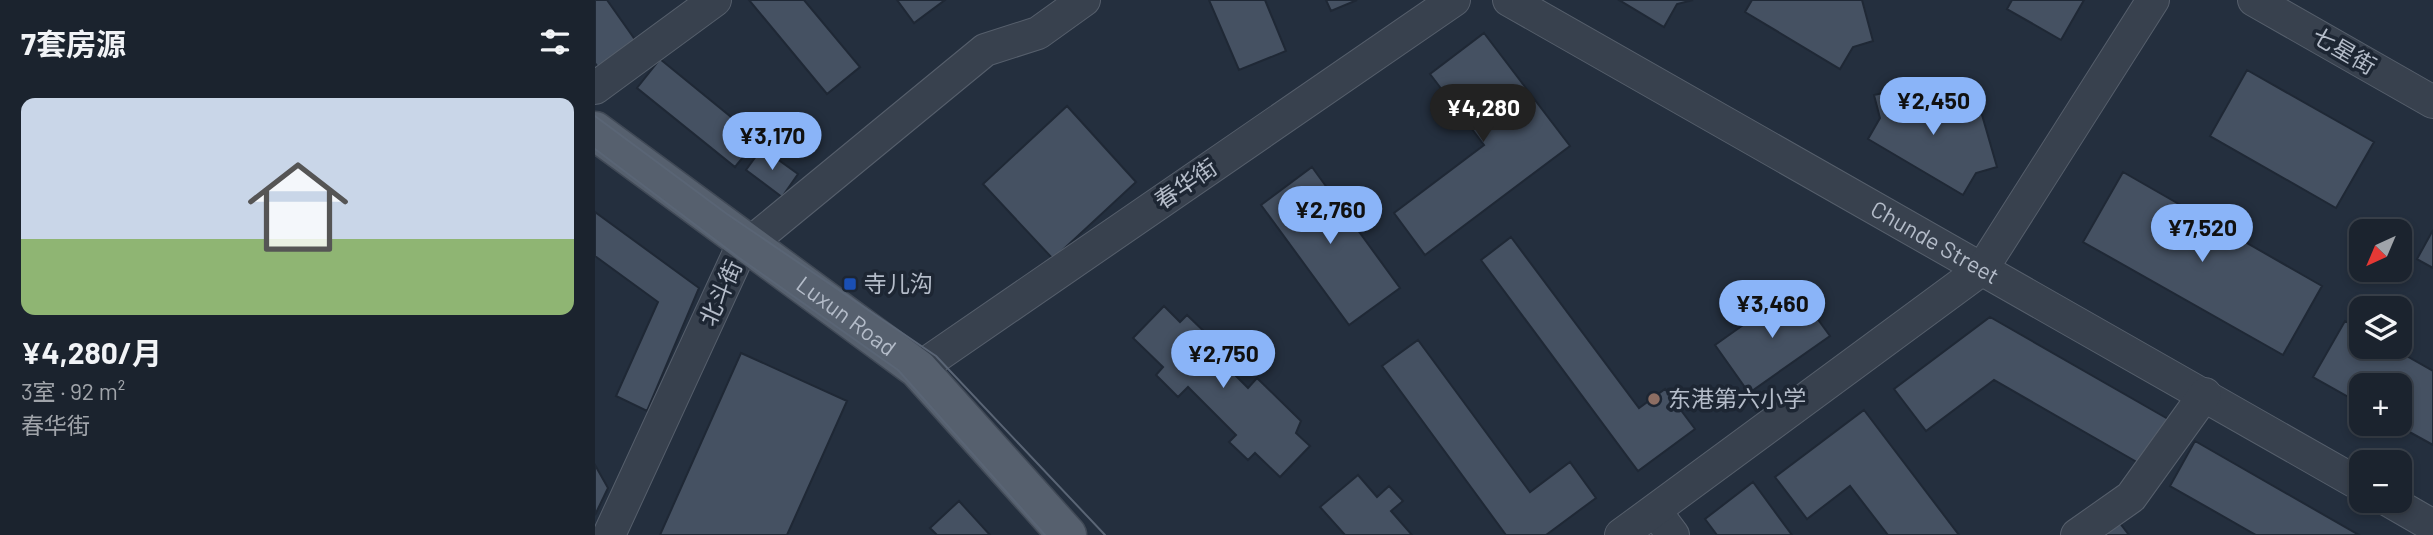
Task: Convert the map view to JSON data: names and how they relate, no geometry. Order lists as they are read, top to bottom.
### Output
{
  "streets": {
    "main road": ["Luxun Road"],
    "street": [
      "七星街",
      "春华街",
      "Chunde Street",
      "北斗街"
    ]
  },
  "crossings": [
    ["春华街", "Luxun Road"],
    ["北斗街", "Luxun Road"]
  ],
  "places": {
    "transit": ["寺儿沟"],
    "other": ["东港第六小学"]
  },
  "north": "bottom left",
  "page": {
    "heading": "7套房源",
    "price": [
      "¥2,450",
      "¥4,280",
      "¥3,170",
      "¥2,760",
      "¥7,520",
      "¥3,460",
      "¥2,750"
    ],
    "list": [
      {
        "name": "¥4,280/月",
        "note": "3室 · 92 m² · 春华街"
      }
    ],
    "map_buttons": ["+", "−"]
  }
}
